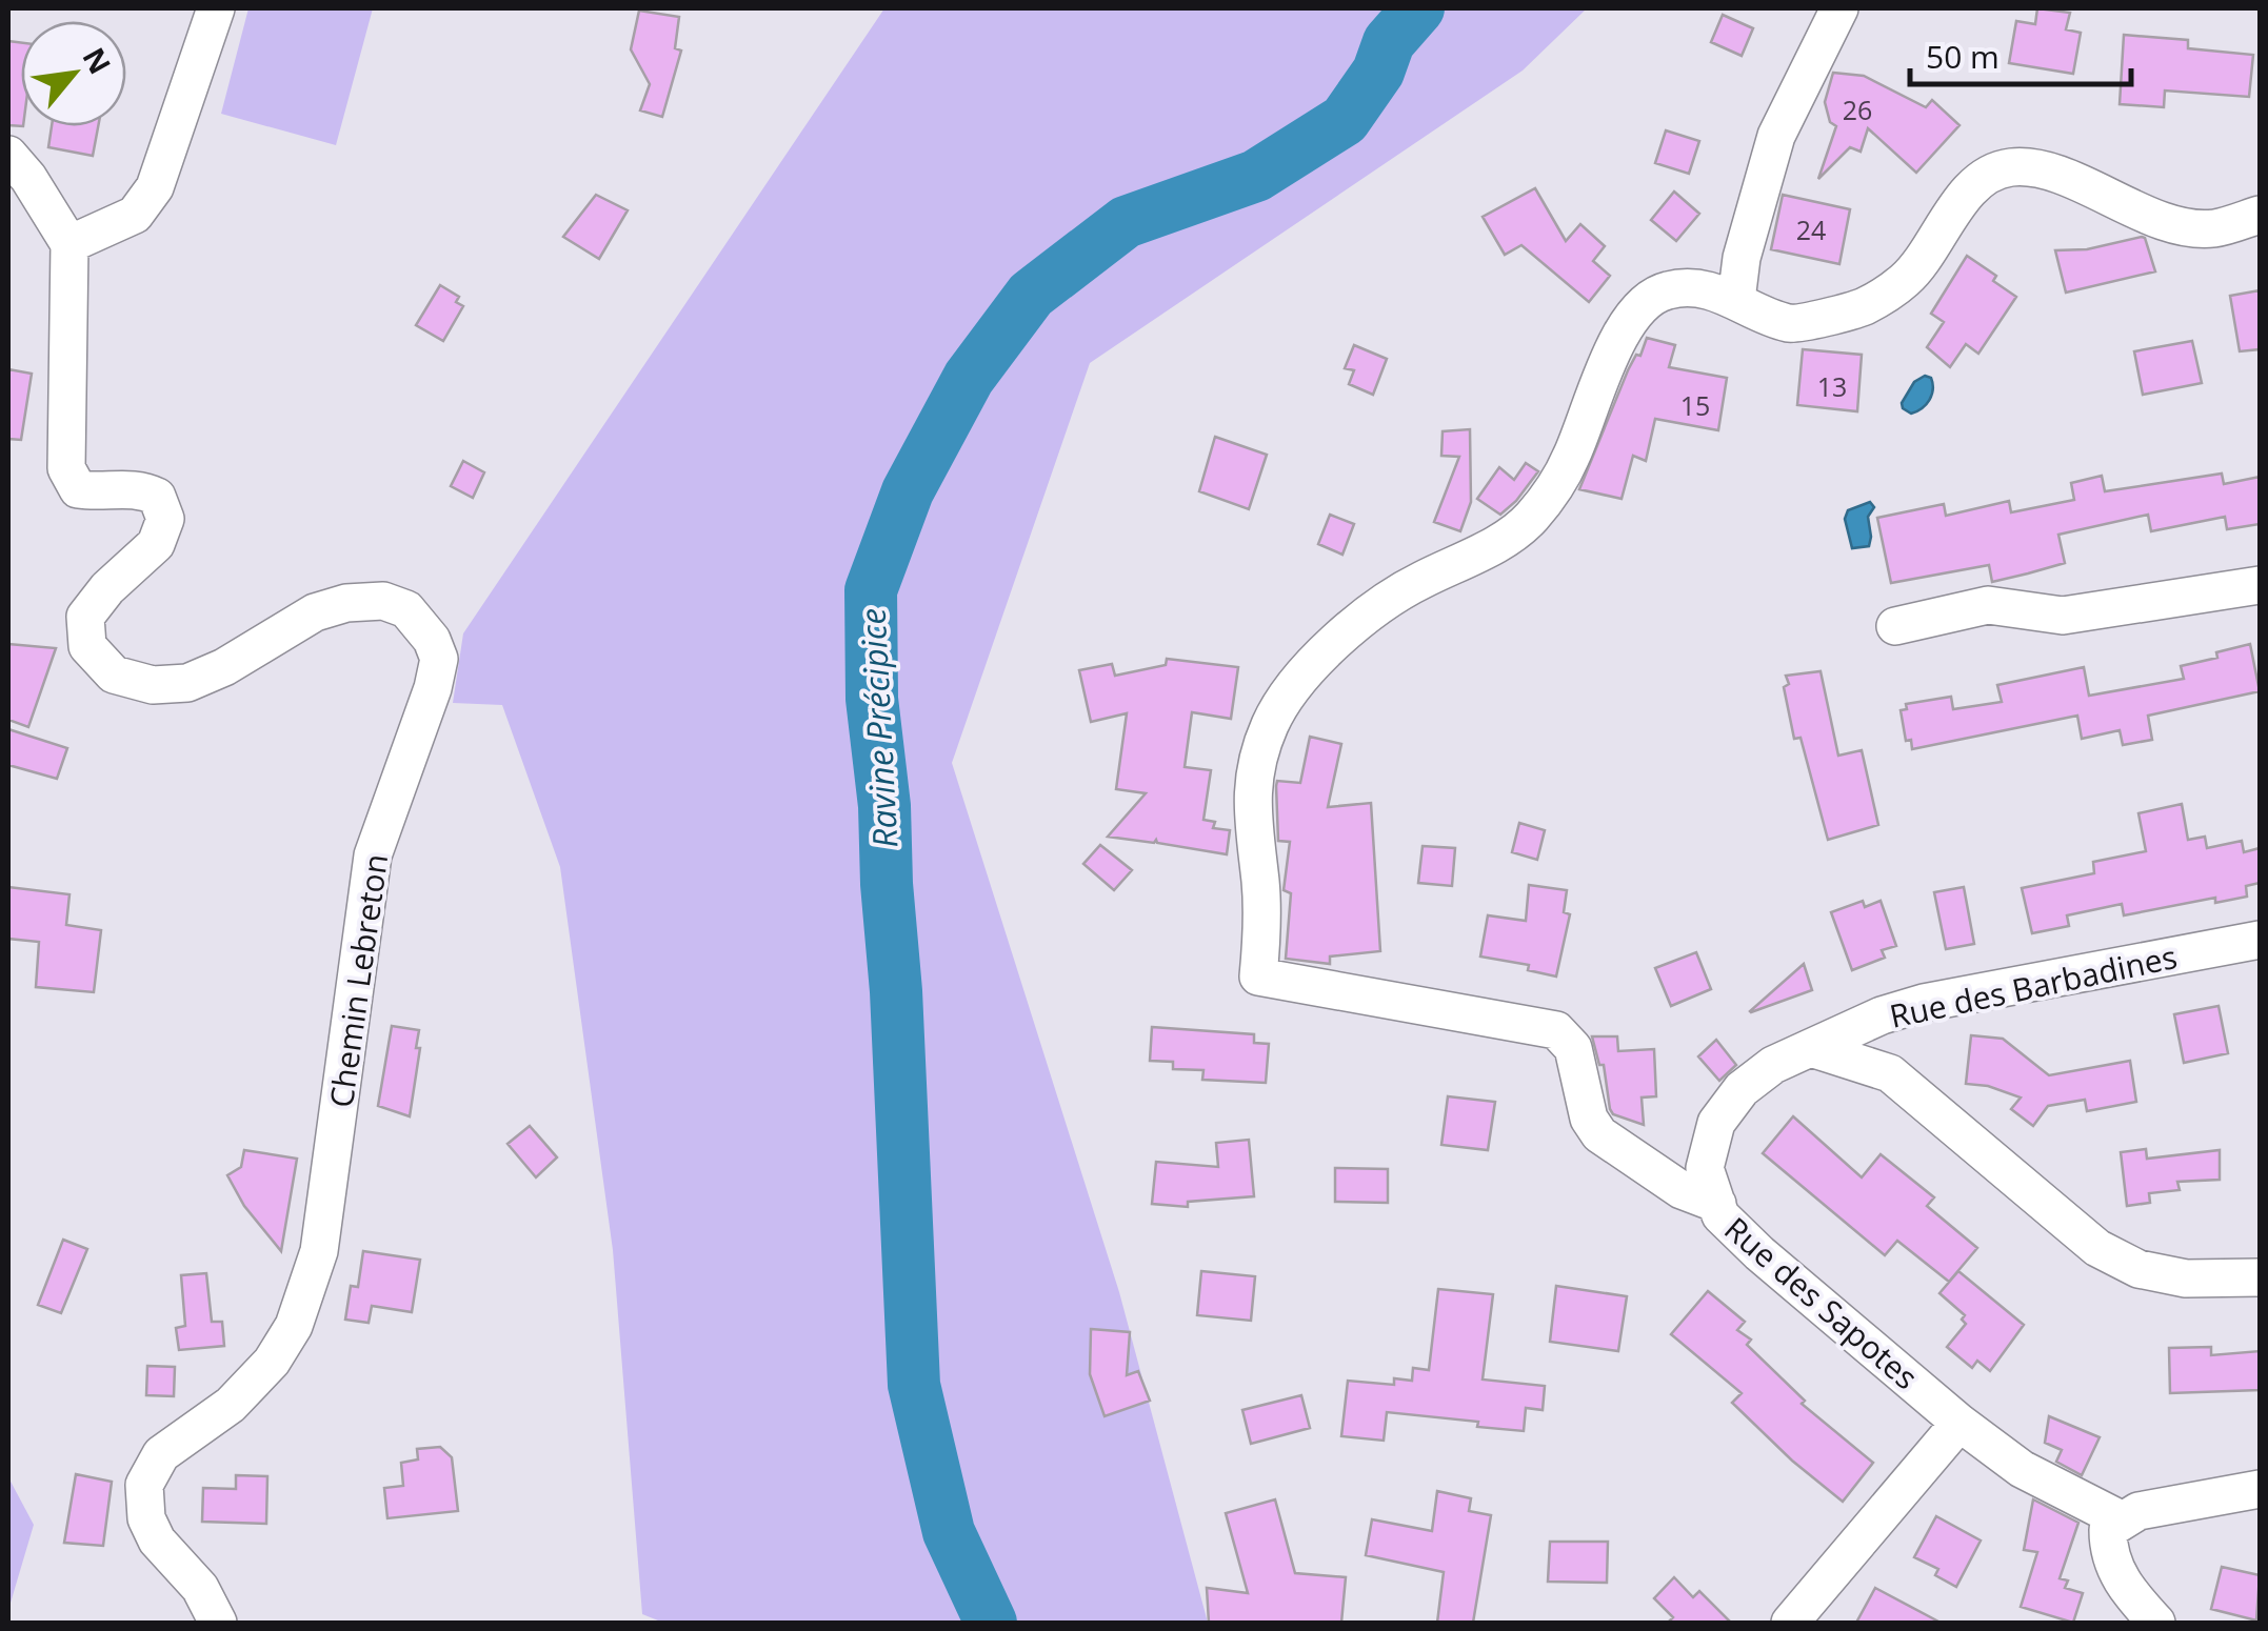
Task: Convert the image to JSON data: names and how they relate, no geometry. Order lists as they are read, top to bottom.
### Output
{
  "streets": {
    "street": ["Chemin Lebreton", "Rue des Barbadines", "Rue des Sapotes"]
  },
  "crossings": [
    ["Rue des Barbadines", "Rue des Sapotes"]
  ],
  "water": ["Ravine Précipice"],
  "house_numbers": [
    "26",
    "24",
    "13",
    "15"
  ],
  "scale_bar": "50 m",
  "north": "top right"
}
